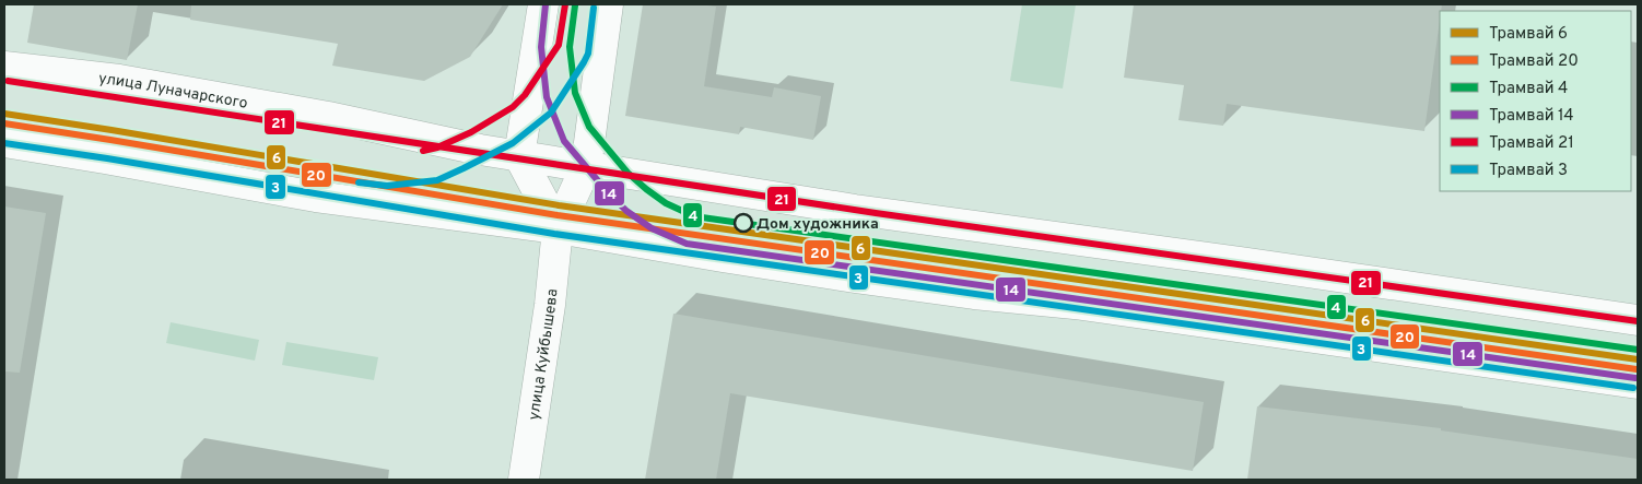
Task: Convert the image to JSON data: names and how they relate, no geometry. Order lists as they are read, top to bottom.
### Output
{
  "streets": {
    "main road": ["улица Луначарского", "улица Куйбышева"]
  },
  "crossings": [
    ["улица Луначарского", "улица Куйбышева"]
  ],
  "places": ["Дом художника"],
  "lines": [
    "tram line 14",
    "tram line 21",
    "tram line 4",
    "tram line 3",
    "tram line 6",
    "tram line 20"
  ],
  "legend": [
    "Трамвай 6",
    "Трамвай 20",
    "Трамвай 4",
    "Трамвай 14",
    "Трамвай 21",
    "Трамвай 3"
  ]
}
